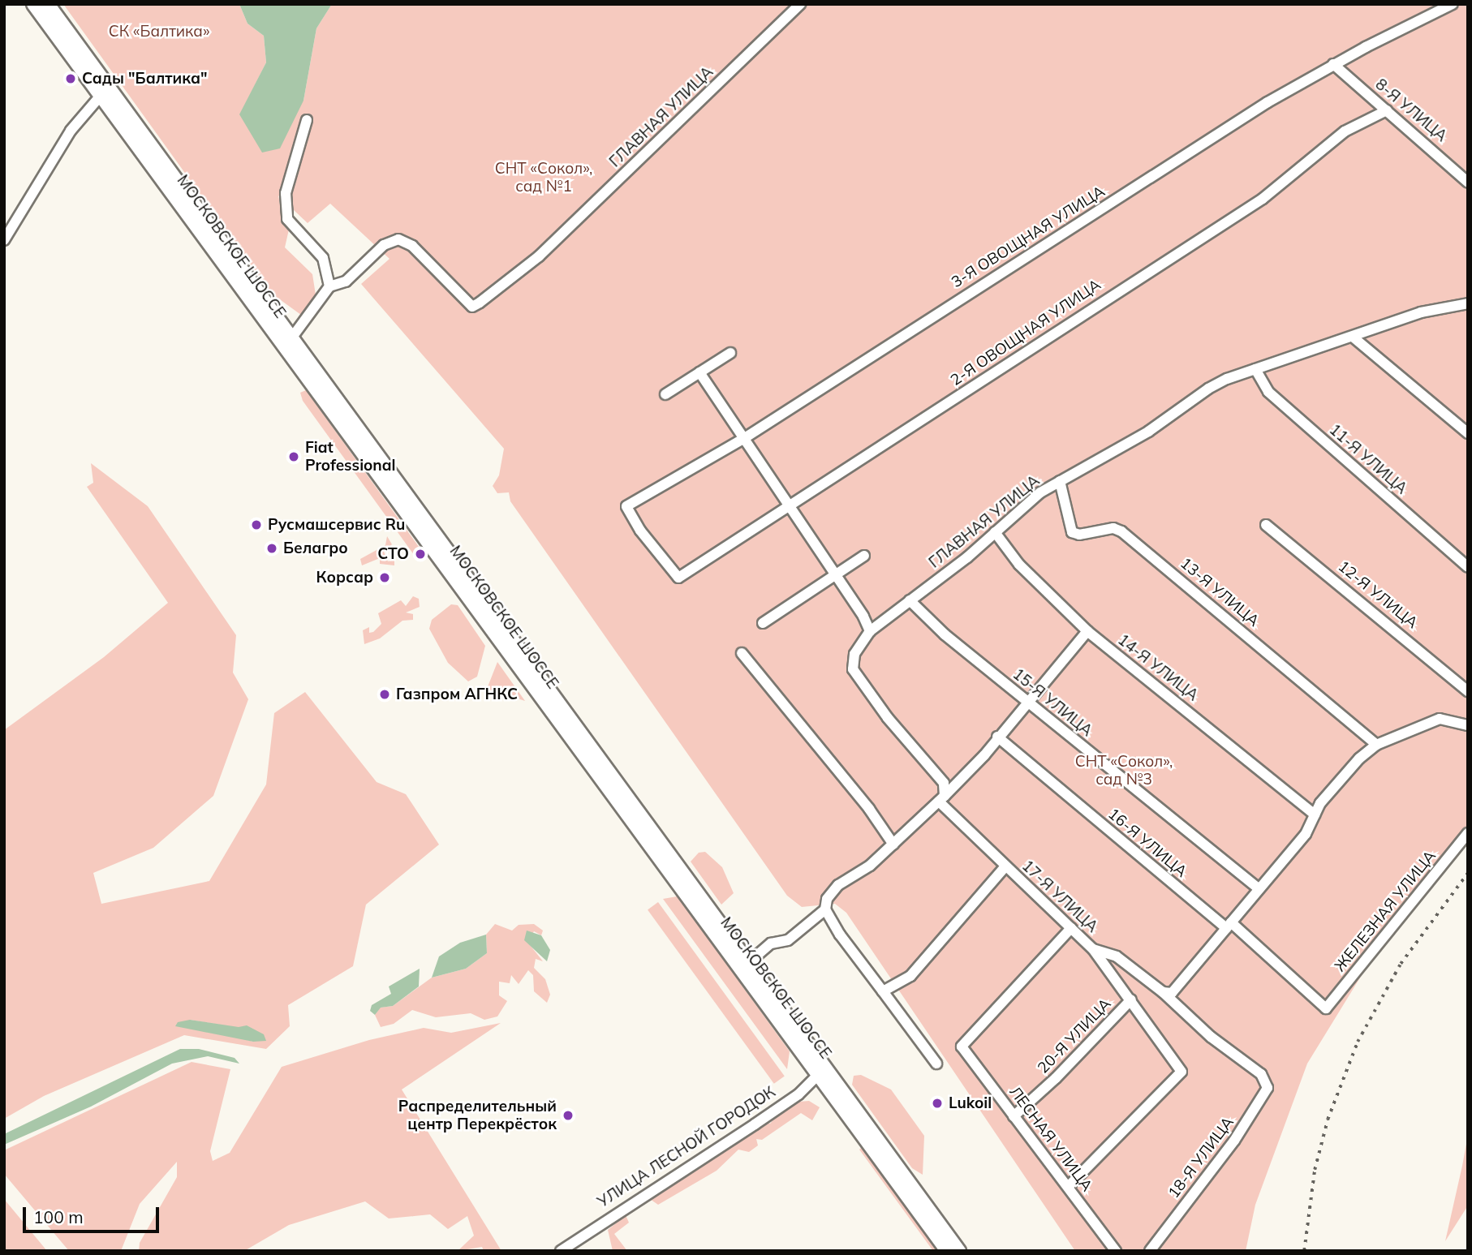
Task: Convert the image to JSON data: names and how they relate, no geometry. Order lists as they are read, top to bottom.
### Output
{
  "streets": {
    "main road": ["МОСКОВСКОЕ ШОССЕ"],
    "street": [
      "8-Я УЛИЦА",
      "ГЛАВНАЯ УЛИЦА",
      "3-Я ОВОЩНАЯ УЛИЦА",
      "2-Я ОВОЩНАЯ УЛИЦА",
      "11-Я УЛИЦА",
      "13-Я УЛИЦА",
      "12-Я УЛИЦА",
      "14-Я УЛИЦА",
      "15-Я УЛИЦА",
      "16-Я УЛИЦА",
      "17-Я УЛИЦА",
      "ЖЕЛЕЗНАЯ УЛИЦА",
      "20-Я УЛИЦА",
      "ЛЕСНАЯ УЛИЦА",
      "УЛИЦА ЛЕСНОЙ ГОРОДОК",
      "18-Я УЛИЦА"
    ]
  },
  "crossings": [
    ["8-Я УЛИЦА", "3-Я ОВОЩНАЯ УЛИЦА"],
    ["8-Я УЛИЦА", "2-Я ОВОЩНАЯ УЛИЦА"],
    ["ГЛАВНАЯ УЛИЦА", "МОСКОВСКОЕ ШОССЕ"],
    ["ГЛАВНАЯ УЛИЦА", "11-Я УЛИЦА"],
    ["ГЛАВНАЯ УЛИЦА", "13-Я УЛИЦА"],
    ["ГЛАВНАЯ УЛИЦА", "14-Я УЛИЦА"],
    ["ГЛАВНАЯ УЛИЦА", "15-Я УЛИЦА"],
    ["ГЛАВНАЯ УЛИЦА", "17-Я УЛИЦА"],
    ["3-Я ОВОЩНАЯ УЛИЦА", "2-Я ОВОЩНАЯ УЛИЦА"],
    ["МОСКОВСКОЕ ШОССЕ", "УЛИЦА ЛЕСНОЙ ГОРОДОК"],
    ["16-Я УЛИЦА", "ЖЕЛЕЗНАЯ УЛИЦА"],
    ["17-Я УЛИЦА", "ЛЕСНАЯ УЛИЦА"],
    ["17-Я УЛИЦА", "18-Я УЛИЦА"],
    ["20-Я УЛИЦА", "ЛЕСНАЯ УЛИЦА"]
  ],
  "parks": ["СК «Балтика»", "СНТ «Сокол», сад №1", "СНТ «Сокол», сад №3"],
  "places": [
    "Сады \"Балтика\"",
    "Fiat Professional",
    "Русмашсервис Ru",
    "Белагро",
    "СТО",
    "Корсар",
    "Газпром АГНКС",
    "Lukoil",
    "Распределительный центр Перекрёсток"
  ],
  "scale_bar": "100 m"
}
